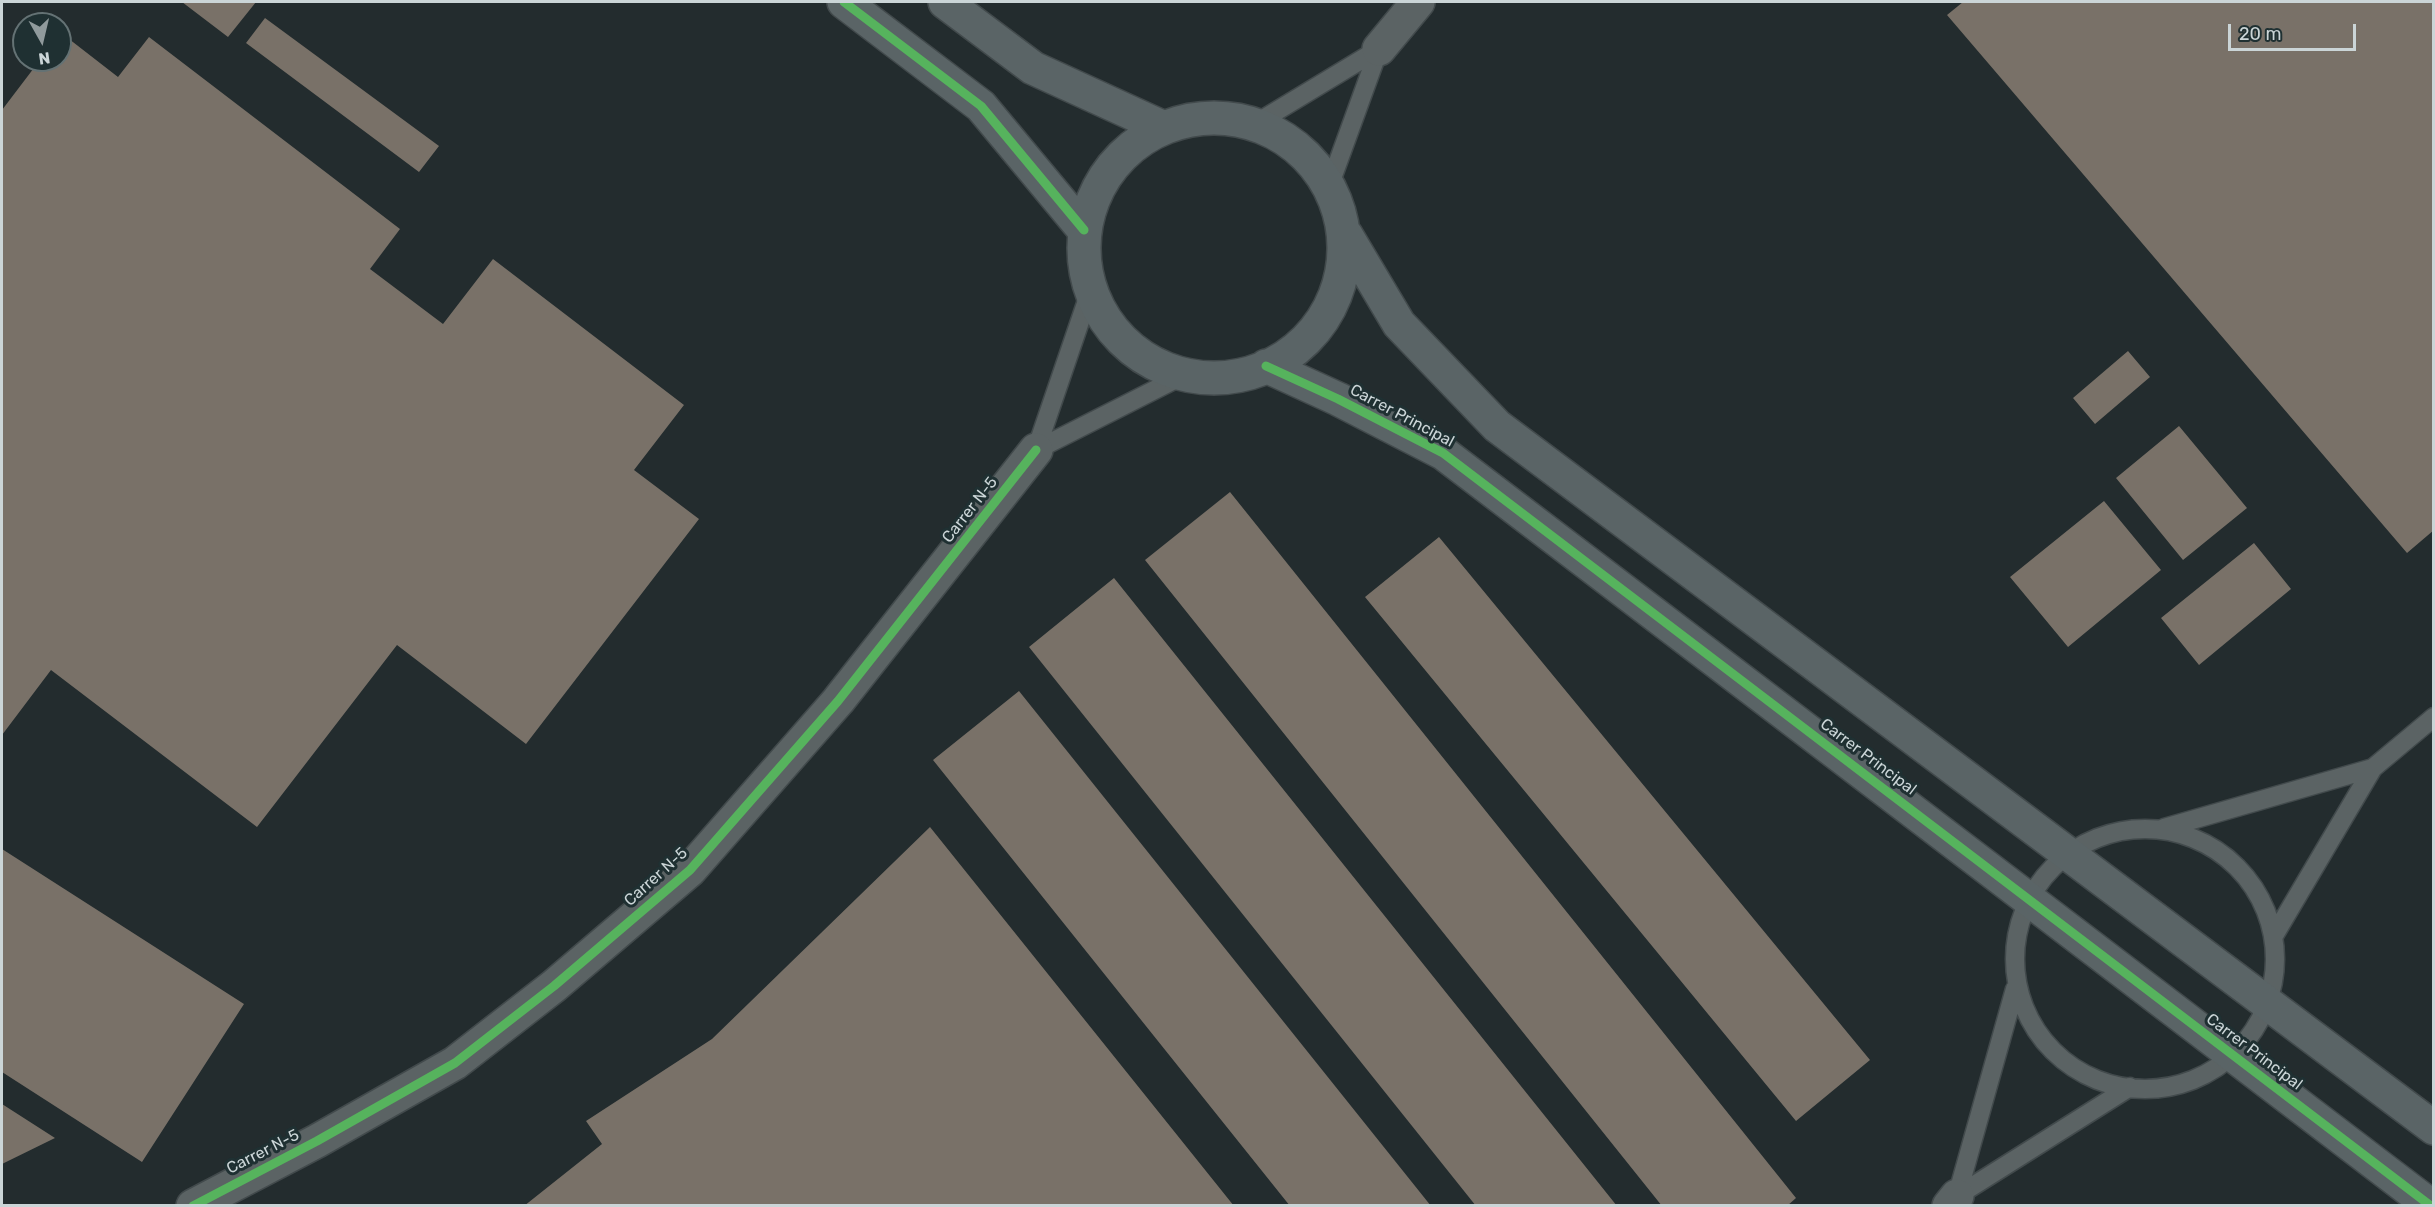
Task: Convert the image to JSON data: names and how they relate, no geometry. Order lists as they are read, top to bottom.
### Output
{
  "streets": {
    "street": ["Carrer Principal", "Carrer N-5"]
  },
  "scale_bar": "20 m",
  "north": "bottom"
}
